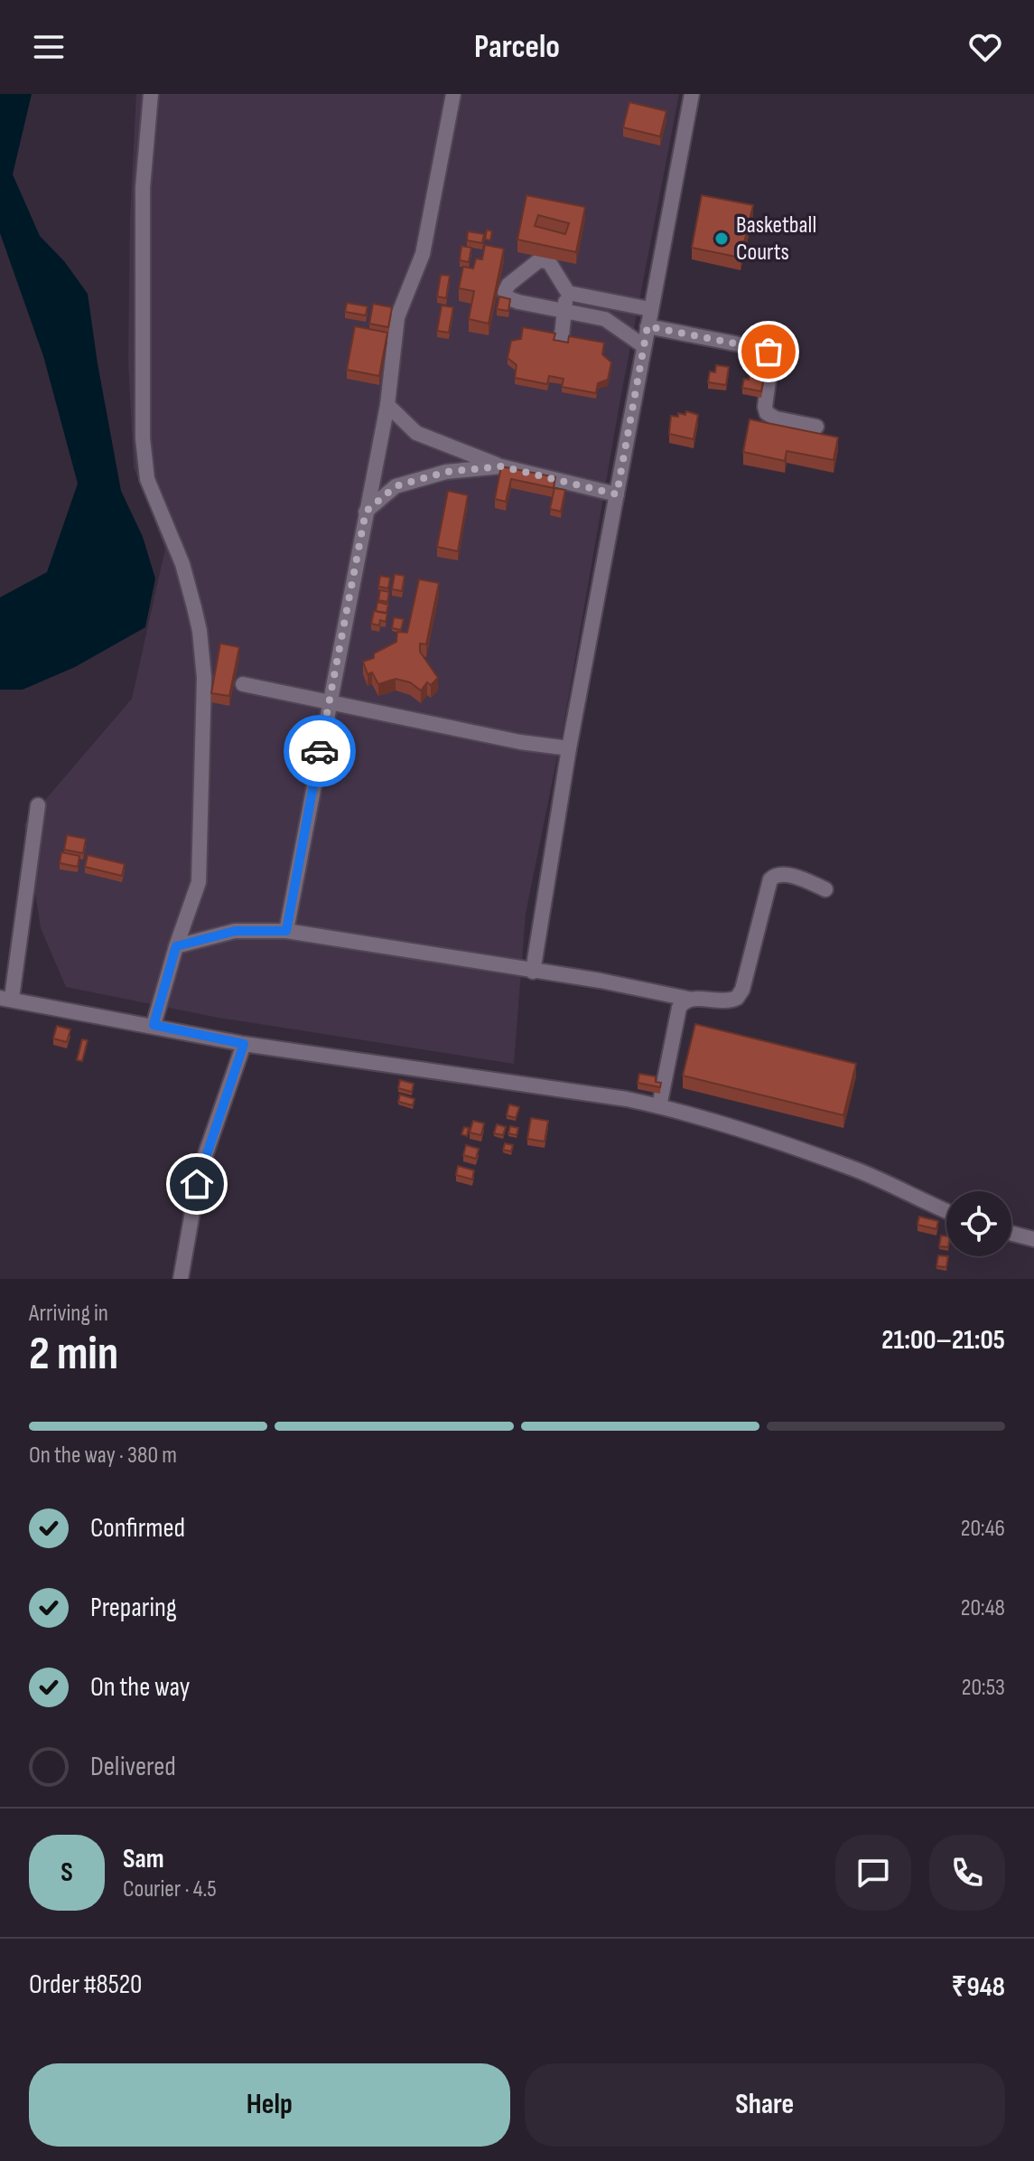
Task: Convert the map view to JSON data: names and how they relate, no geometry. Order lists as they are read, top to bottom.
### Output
{
  "places": ["Basketball Courts"],
  "page": {
    "header": "Parcelo",
    "heading": ["2 min", "Arriving in", "21:00–21:05"],
    "panel": [
      "Sam",
      "Courier · 4.5",
      "Order #8520",
      "₹948"
    ],
    "bar": "On the way · 380 m",
    "list": [
      ["Confirmed", "20:46"],
      ["Preparing", "20:48"],
      ["On the way", "20:53"],
      "Delivered"
    ],
    "round": "S",
    "buttons": ["Help", "Share"]
  }
}
